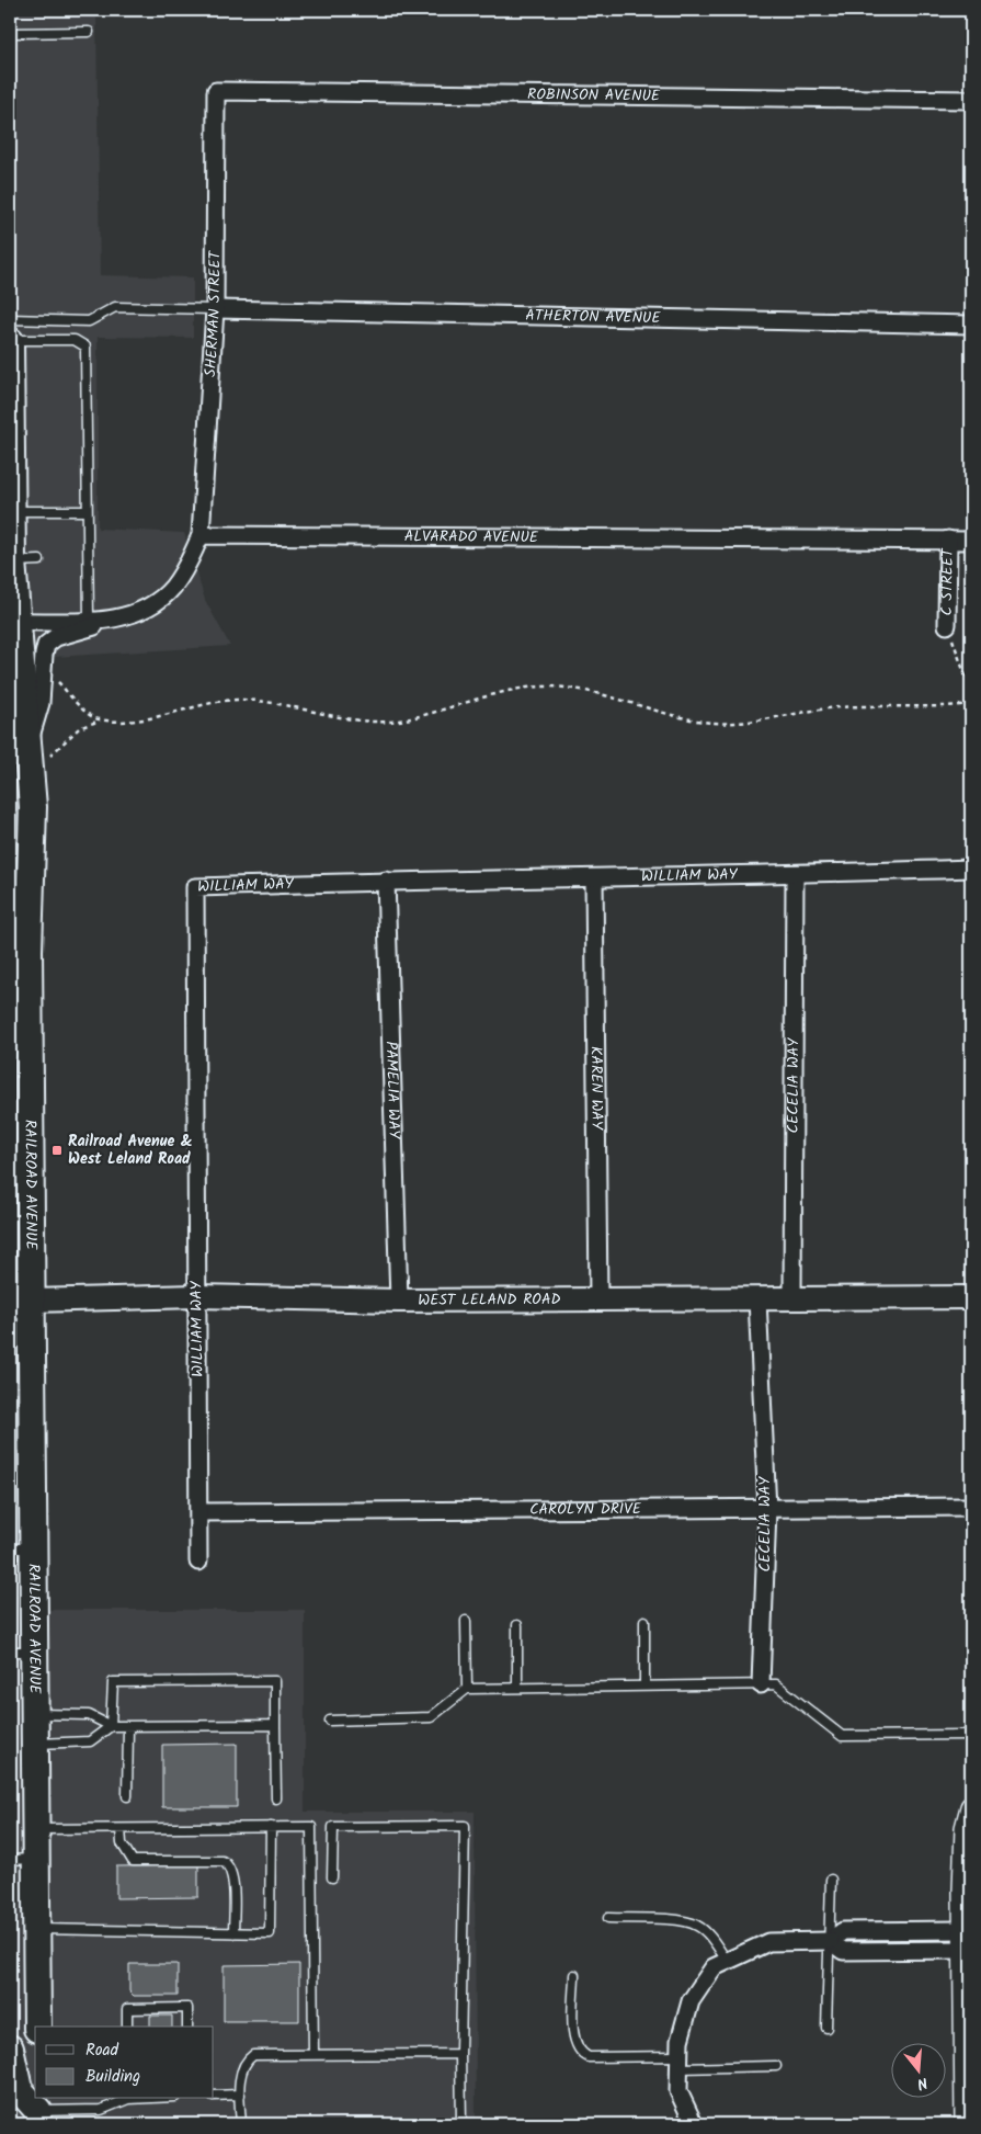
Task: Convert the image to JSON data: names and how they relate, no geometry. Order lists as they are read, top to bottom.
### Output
{
  "streets": {
    "highway": ["RAILROAD AVENUE"],
    "main road": ["WEST LELAND ROAD"],
    "street": [
      "ROBINSON AVENUE",
      "SHERMAN STREET",
      "ATHERTON AVENUE",
      "ALVARADO AVENUE",
      "C STREET",
      "WILLIAM WAY",
      "CECELIA WAY",
      "KAREN WAY",
      "PAMELIA WAY",
      "CAROLYN DRIVE"
    ]
  },
  "crossings": [
    ["ROBINSON AVENUE", "SHERMAN STREET"],
    ["SHERMAN STREET", "ATHERTON AVENUE"],
    ["SHERMAN STREET", "ALVARADO AVENUE"],
    ["ALVARADO AVENUE", "C STREET"],
    ["WILLIAM WAY", "CECELIA WAY"],
    ["WILLIAM WAY", "KAREN WAY"],
    ["WILLIAM WAY", "PAMELIA WAY"],
    ["WILLIAM WAY", "WEST LELAND ROAD"],
    ["WILLIAM WAY", "CAROLYN DRIVE"],
    ["CECELIA WAY", "WEST LELAND ROAD"],
    ["CECELIA WAY", "CAROLYN DRIVE"],
    ["KAREN WAY", "WEST LELAND ROAD"],
    ["PAMELIA WAY", "WEST LELAND ROAD"],
    ["RAILROAD AVENUE", "WEST LELAND ROAD"]
  ],
  "places": {
    "transit": ["Railroad Avenue & West Leland Road"]
  },
  "legend": ["Road", "Building"],
  "north": "bottom"
}
